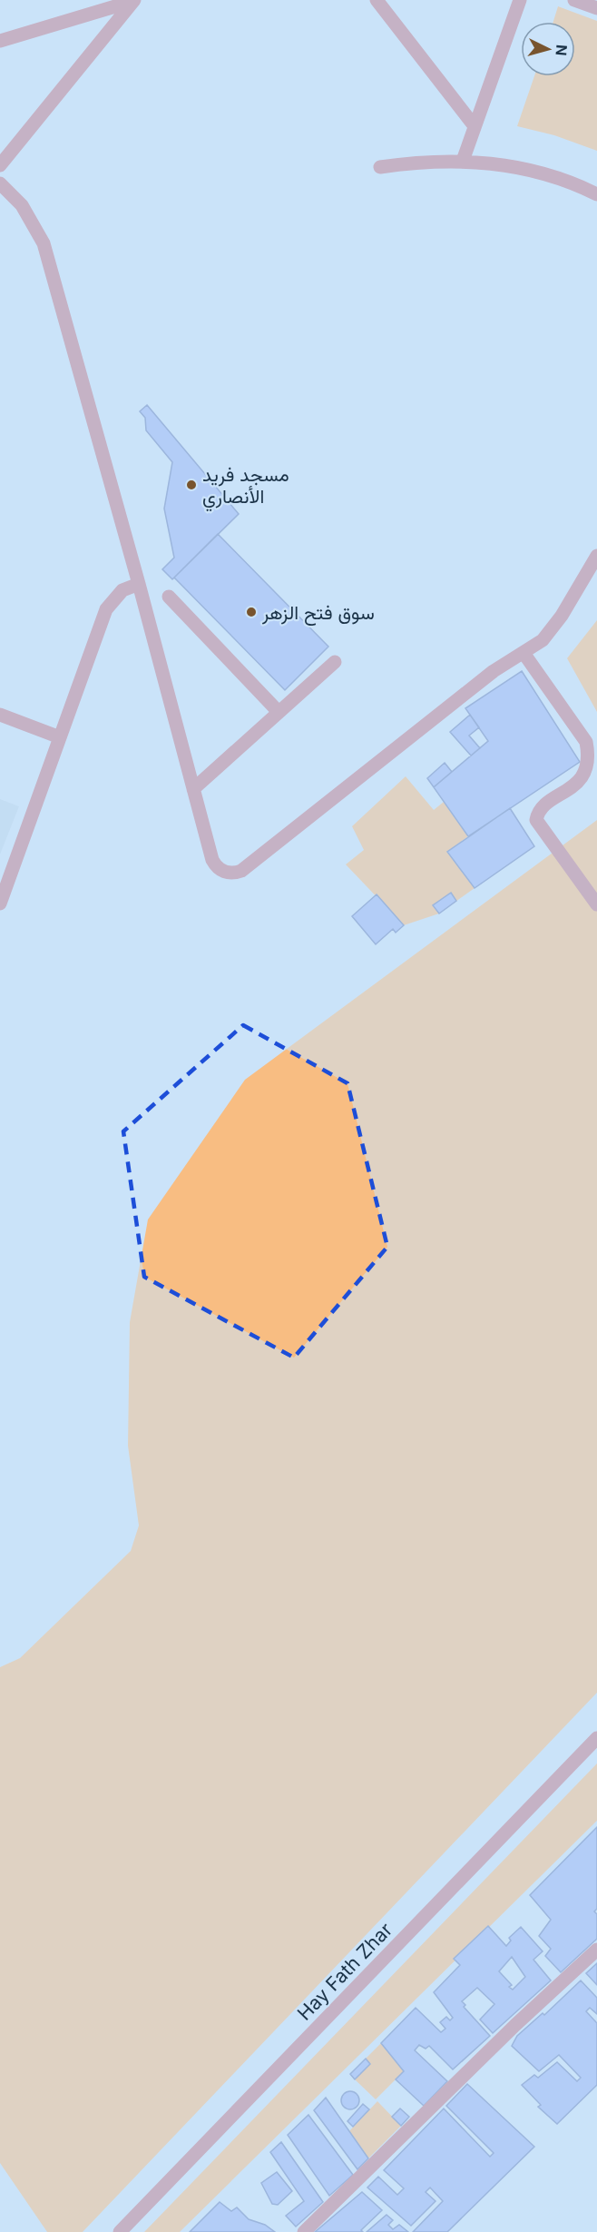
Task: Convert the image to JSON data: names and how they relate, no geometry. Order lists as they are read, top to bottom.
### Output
{
  "streets": {
    "street": ["Hay Fath Zhar"]
  },
  "places": ["مسجد فريد الأنصاري", "سوق فتح الزهر"],
  "north": "right"
}
